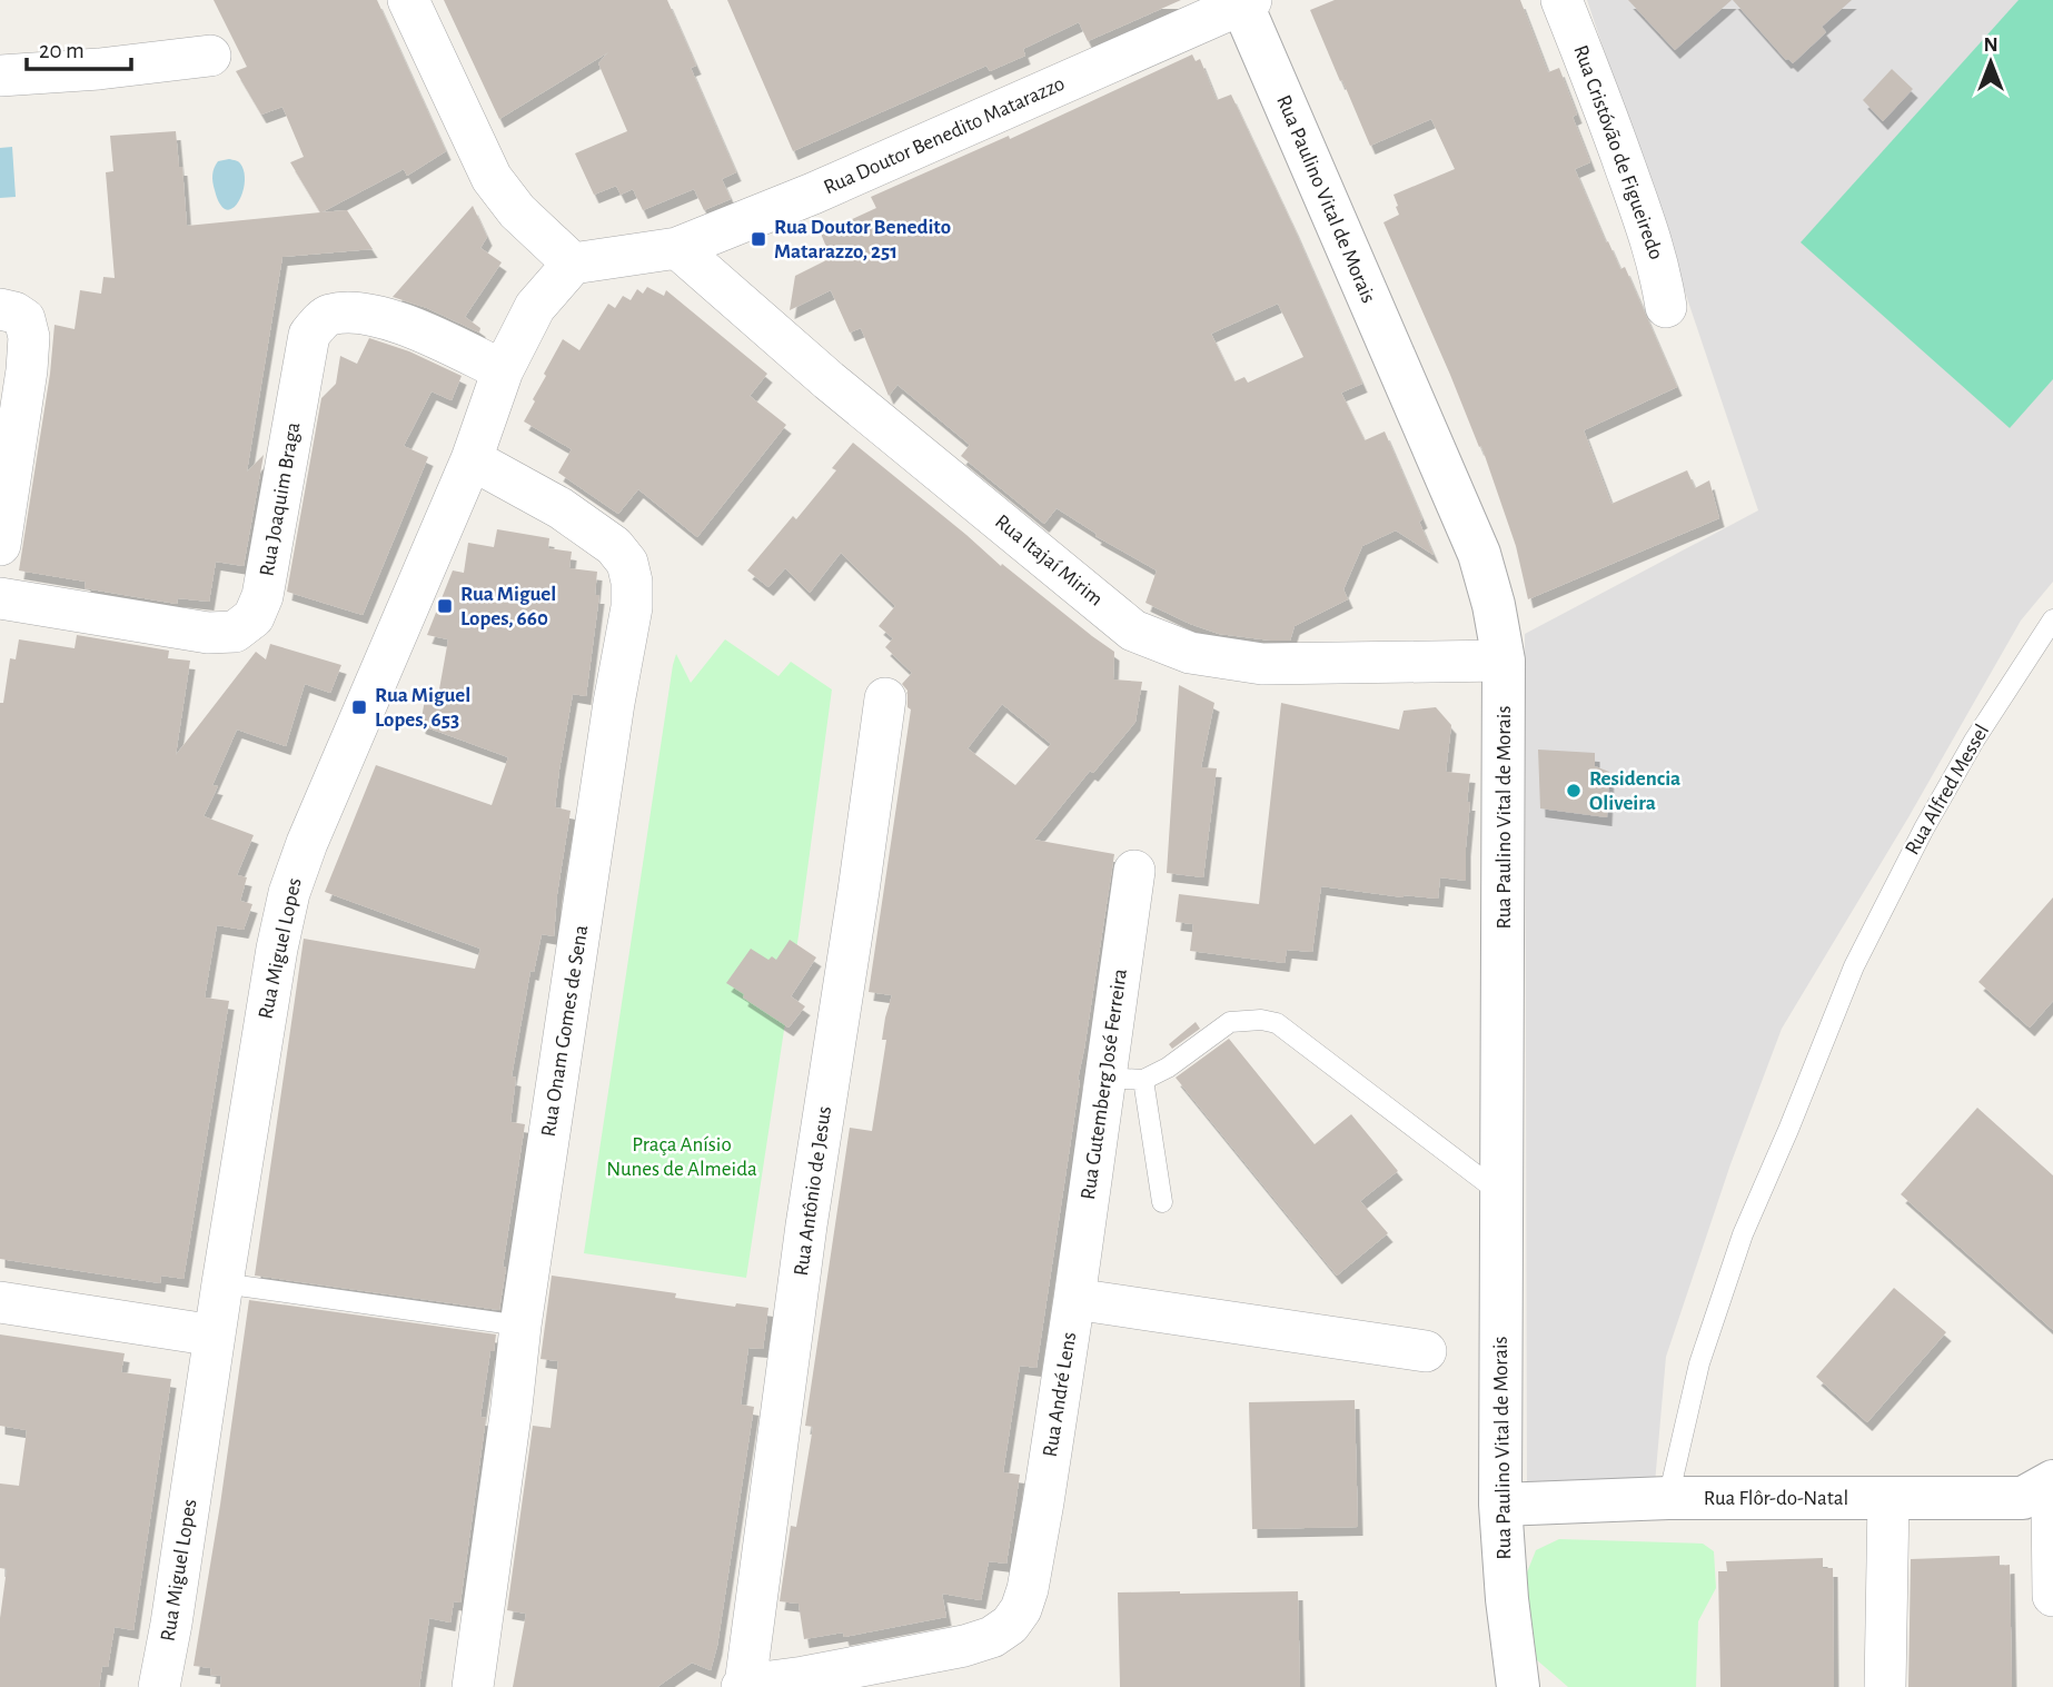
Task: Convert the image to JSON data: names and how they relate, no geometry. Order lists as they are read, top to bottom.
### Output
{
  "streets": {
    "street": [
      "Rua Doutor Benedito Matarazzo",
      "Rua Cristóvão de Figueiredo",
      "Rua Paulino Vital de Morais",
      "Rua Joaquim Braga",
      "Rua Itajaí Mirim",
      "Rua Miguel Lopes",
      "Rua Onam Gomes de Sena",
      "Rua Gutemberg José Ferreira",
      "Rua Antônio de Jesus",
      "Rua André Lens",
      "Rua Flôr-do-Natal"
    ],
    "lane": ["Rua Alfred Messel"]
  },
  "crossings": [
    ["Rua Doutor Benedito Matarazzo", "Rua Paulino Vital de Morais"],
    ["Rua Doutor Benedito Matarazzo", "Rua Itajaí Mirim"],
    ["Rua Doutor Benedito Matarazzo", "Rua Miguel Lopes"],
    ["Rua Paulino Vital de Morais", "Rua Itajaí Mirim"],
    ["Rua Paulino Vital de Morais", "Rua Flôr-do-Natal"],
    ["Rua Joaquim Braga", "Rua Miguel Lopes"],
    ["Rua Alfred Messel", "Rua Flôr-do-Natal"],
    ["Rua Miguel Lopes", "Rua Onam Gomes de Sena"],
    ["Rua Gutemberg José Ferreira", "Rua André Lens"],
    ["Rua Antônio de Jesus", "Rua André Lens"]
  ],
  "parks": ["Praça Anísio Nunes de Almeida"],
  "places": {
    "transit": ["Rua Doutor Benedito Matarazzo, 251", "Rua Miguel Lopes, 660", "Rua Miguel Lopes, 653"],
    "other": ["Residencia Oliveira"]
  },
  "scale_bar": "20 m",
  "north": "top"
}
